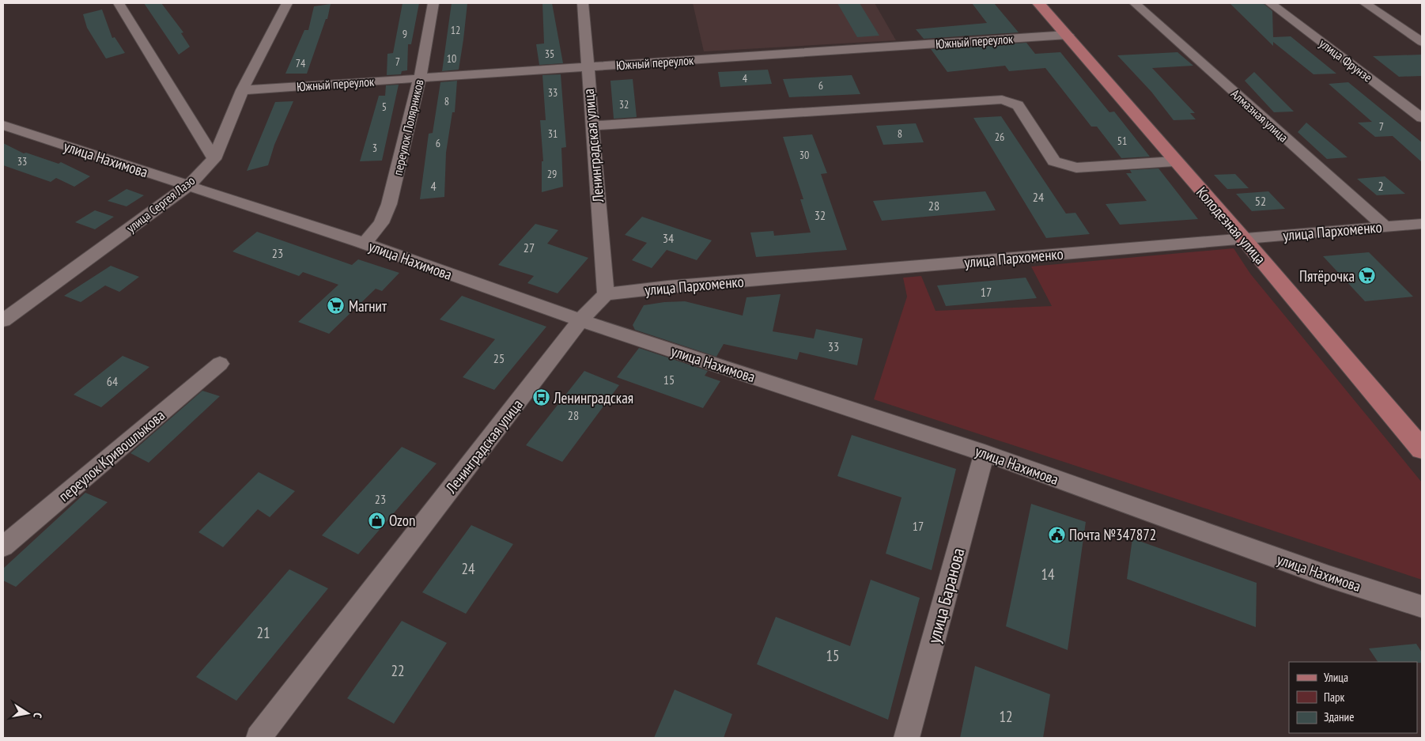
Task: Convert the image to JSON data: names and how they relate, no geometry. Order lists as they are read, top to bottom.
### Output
{
  "streets": {
    "main road": ["Колодезная улица"],
    "street": [
      "Южный переулок",
      "улица Фрунзе",
      "Алмазная улица",
      "переулок Полярников",
      "Ленинградская улица",
      "улица Нахимова",
      "улица Сергея Лазо",
      "улица Пархоменко",
      "переулок Кривошлыкова",
      "улица Баранова"
    ]
  },
  "crossings": [
    ["Южный переулок", "переулок Полярников"],
    ["Южный переулок", "Ленинградская улица"],
    ["Южный переулок", "улица Сергея Лазо"],
    ["Южный переулок", "Колодезная улица"],
    ["Алмазная улица", "улица Пархоменко"],
    ["переулок Полярников", "улица Нахимова"],
    ["Ленинградская улица", "улица Нахимова"],
    ["Ленинградская улица", "улица Пархоменко"],
    ["улица Нахимова", "улица Сергея Лазо"],
    ["улица Нахимова", "улица Баранова"],
    ["Колодезная улица", "улица Пархоменко"]
  ],
  "places": {
    "supermarket": ["Пятёрочка", "Магнит"],
    "bus stop": ["Ленинградская"],
    "shop": ["Ozon"],
    "public building": ["Почта №347872"]
  },
  "house_numbers": [
    "12",
    "9",
    "35",
    "10",
    "7",
    "74",
    "4",
    "6",
    "33",
    "8",
    "32",
    "5",
    "7",
    "31",
    "8",
    "26",
    "51",
    "6",
    "3",
    "30",
    "33",
    "29",
    "4",
    "2",
    "24",
    "52",
    "28",
    "32",
    "34",
    "27",
    "23",
    "17",
    "33",
    "25",
    "15",
    "64",
    "28",
    "23",
    "17",
    "24",
    "14",
    "21",
    "15",
    "22",
    "12"
  ],
  "legend": ["Улица", "Парк", "Здание"],
  "north": "right"
}
